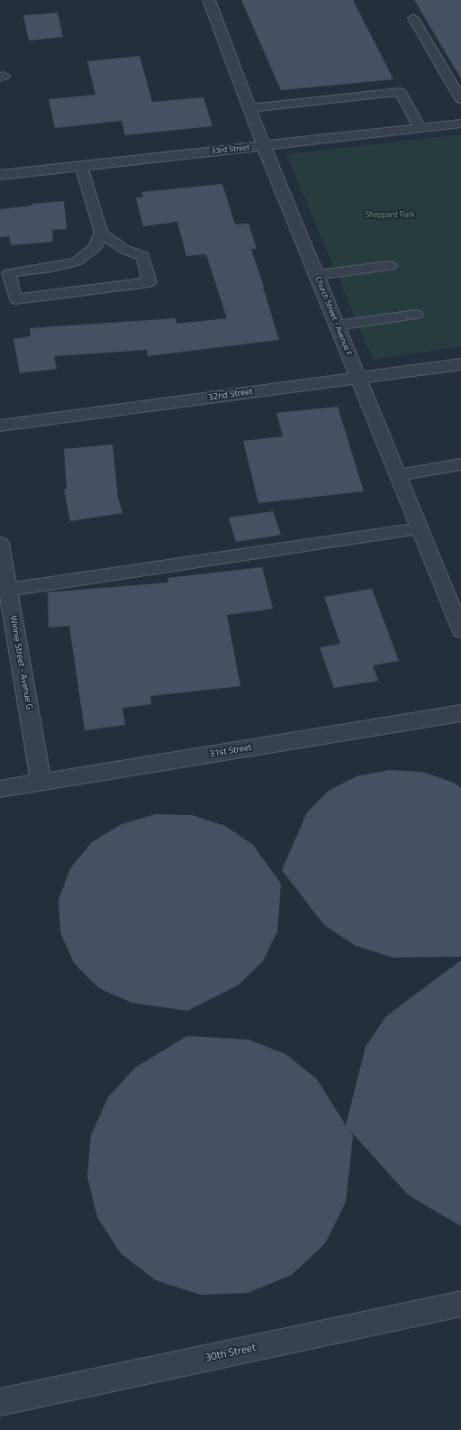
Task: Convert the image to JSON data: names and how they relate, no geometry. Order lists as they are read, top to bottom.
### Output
{
  "streets": {
    "street": [
      "33rd Street",
      "Church Street - Avenue F",
      "32nd Street",
      "Winnie Street - Avenue G",
      "31st Street",
      "30th Street"
    ]
  },
  "crossings": [
    ["33rd Street", "Church Street - Avenue F"],
    ["Church Street - Avenue F", "32nd Street"],
    ["Winnie Street - Avenue G", "31st Street"]
  ],
  "parks": ["Sheppard Park"]
}
